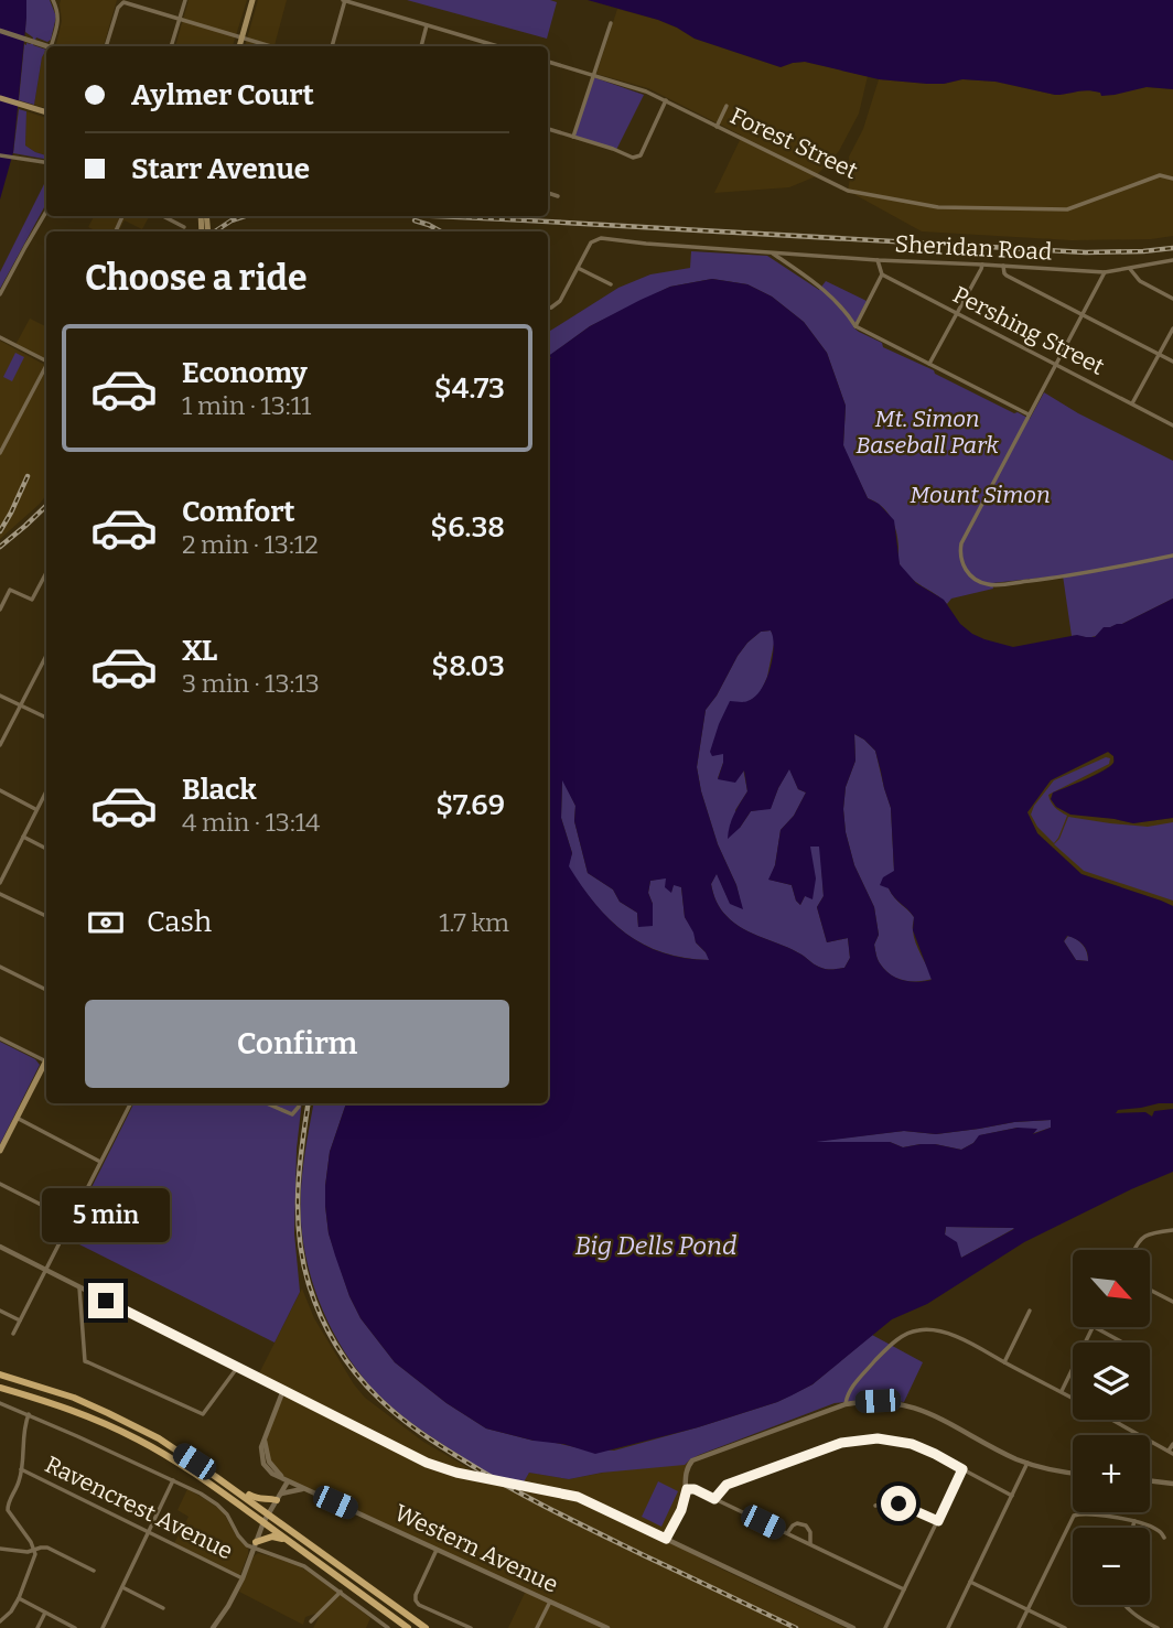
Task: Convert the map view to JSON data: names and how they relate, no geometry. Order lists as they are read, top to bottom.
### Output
{
  "streets": {
    "street": [
      "Forest Street",
      "Sheridan Road",
      "Pershing Street",
      "Ravencrest Avenue",
      "Western Avenue"
    ]
  },
  "water": ["Big Dells Pond"],
  "parks": ["Mt. Simon Baseball Park", "Mount Simon"],
  "north": "bottom right",
  "page": {
    "banner": ["Aylmer Court", "Starr Avenue"],
    "heading": "Choose a ride",
    "list": [
      {
        "name": "Economy",
        "note": "1 min · 13:11",
        "value": "$4.73"
      },
      {
        "name": "Comfort",
        "note": "2 min · 13:12",
        "value": "$6.38"
      },
      {
        "name": "XL",
        "note": "3 min · 13:13",
        "value": "$8.03"
      },
      {
        "name": "Black",
        "note": "4 min · 13:14",
        "value": "$7.69"
      }
    ],
    "pay": ["Cash", "1.7 km"],
    "buttons": "Confirm",
    "bubble": "5 min",
    "map_buttons": ["+", "−"]
  }
}
